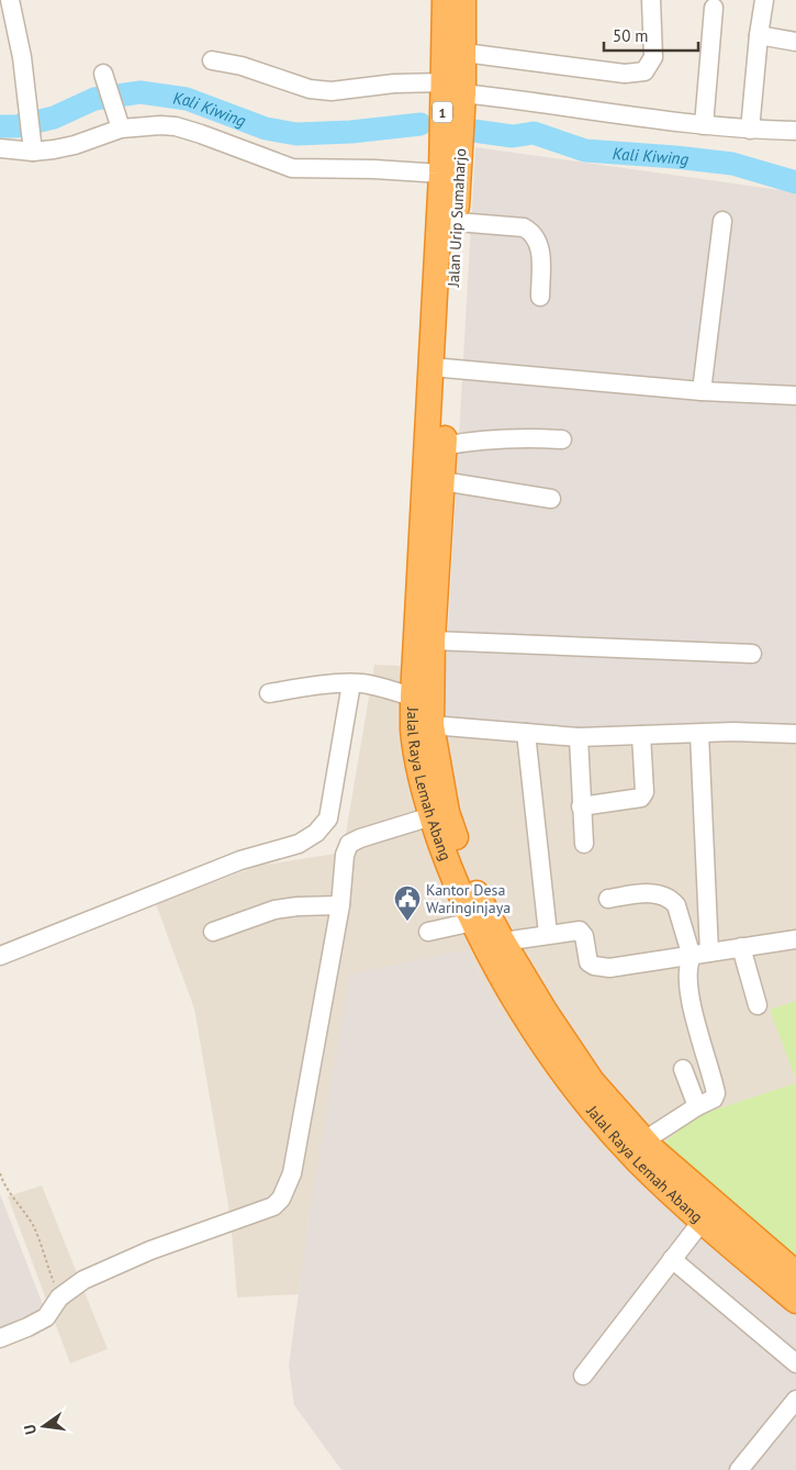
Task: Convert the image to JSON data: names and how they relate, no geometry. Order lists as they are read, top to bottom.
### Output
{
  "streets": {
    "highway": ["1", "Jalan Urip Sumaharjo", "Jalal Raya Lemah Abang"]
  },
  "crossings": [
    ["Jalan Urip Sumaharjo", "Jalal Raya Lemah Abang"]
  ],
  "water": ["Kali Kiwing"],
  "places": {
    "public building": ["Kantor Desa Waringinjaya"]
  },
  "scale_bar": "50 m",
  "north": "left"
}
